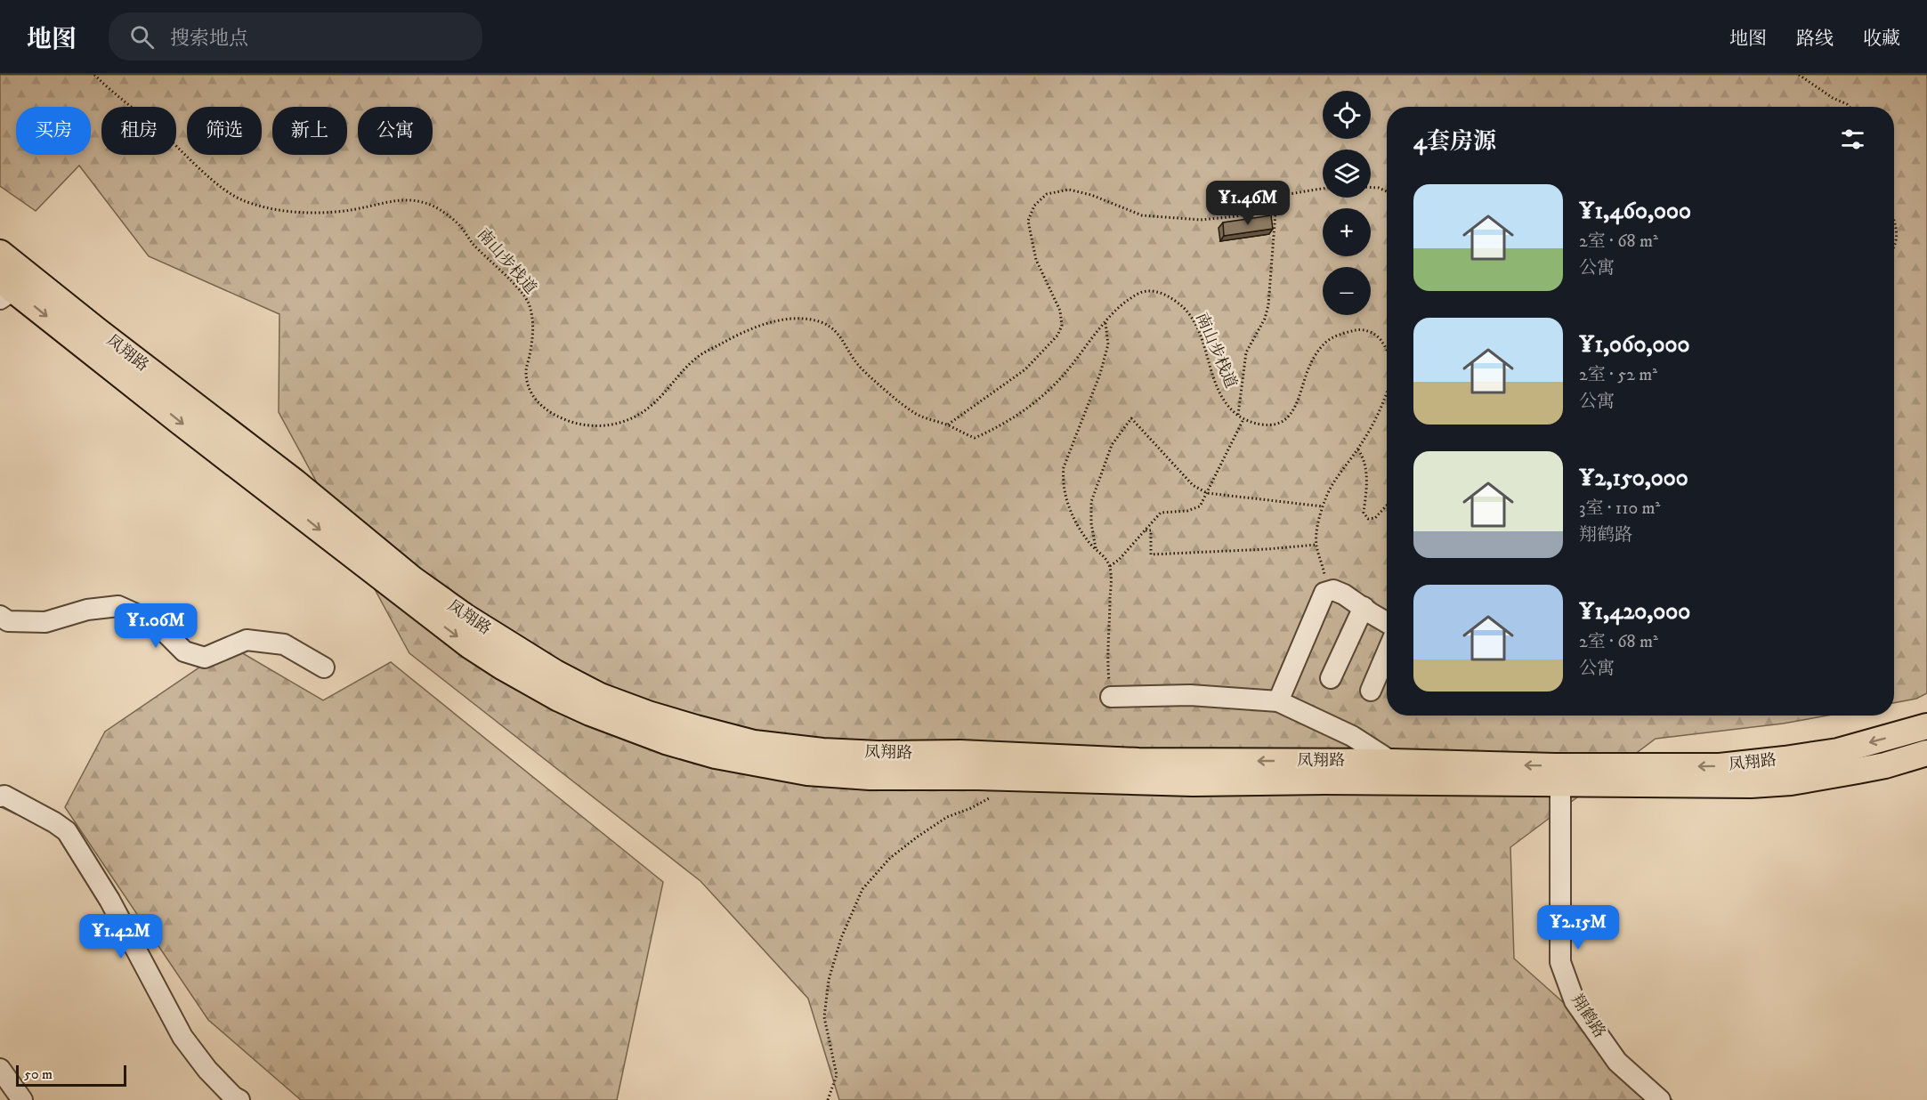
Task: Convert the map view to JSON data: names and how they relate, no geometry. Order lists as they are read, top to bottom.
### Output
{
  "streets": {
    "main road": ["凤翔路"],
    "street": ["翔鹤路"],
    "path": ["南山步栈道"]
  },
  "crossings": [
    ["凤翔路", "翔鹤路"]
  ],
  "scale_bar": "50 m",
  "page": {
    "header": "地图",
    "search": "搜索地点",
    "nav": ["地图", "路线", "收藏"],
    "map_buttons": ["+", "−"],
    "chip": [
      "买房",
      "租房",
      "筛选",
      "新上",
      "公寓"
    ],
    "heading": "4套房源",
    "list": [
      {
        "name": "¥1,460,000",
        "note": "2室 · 68 m² · 公寓"
      },
      {
        "name": "¥1,060,000",
        "note": "2室 · 52 m² · 公寓"
      },
      {
        "name": "¥2,150,000",
        "note": "3室 · 110 m² · 翔鹤路"
      },
      {
        "name": "¥1,420,000",
        "note": "2室 · 68 m² · 公寓"
      }
    ],
    "price": [
      "¥1.46M",
      "¥1.06M",
      "¥2.15M",
      "¥1.42M"
    ],
    "scale": "50 m"
  }
}
